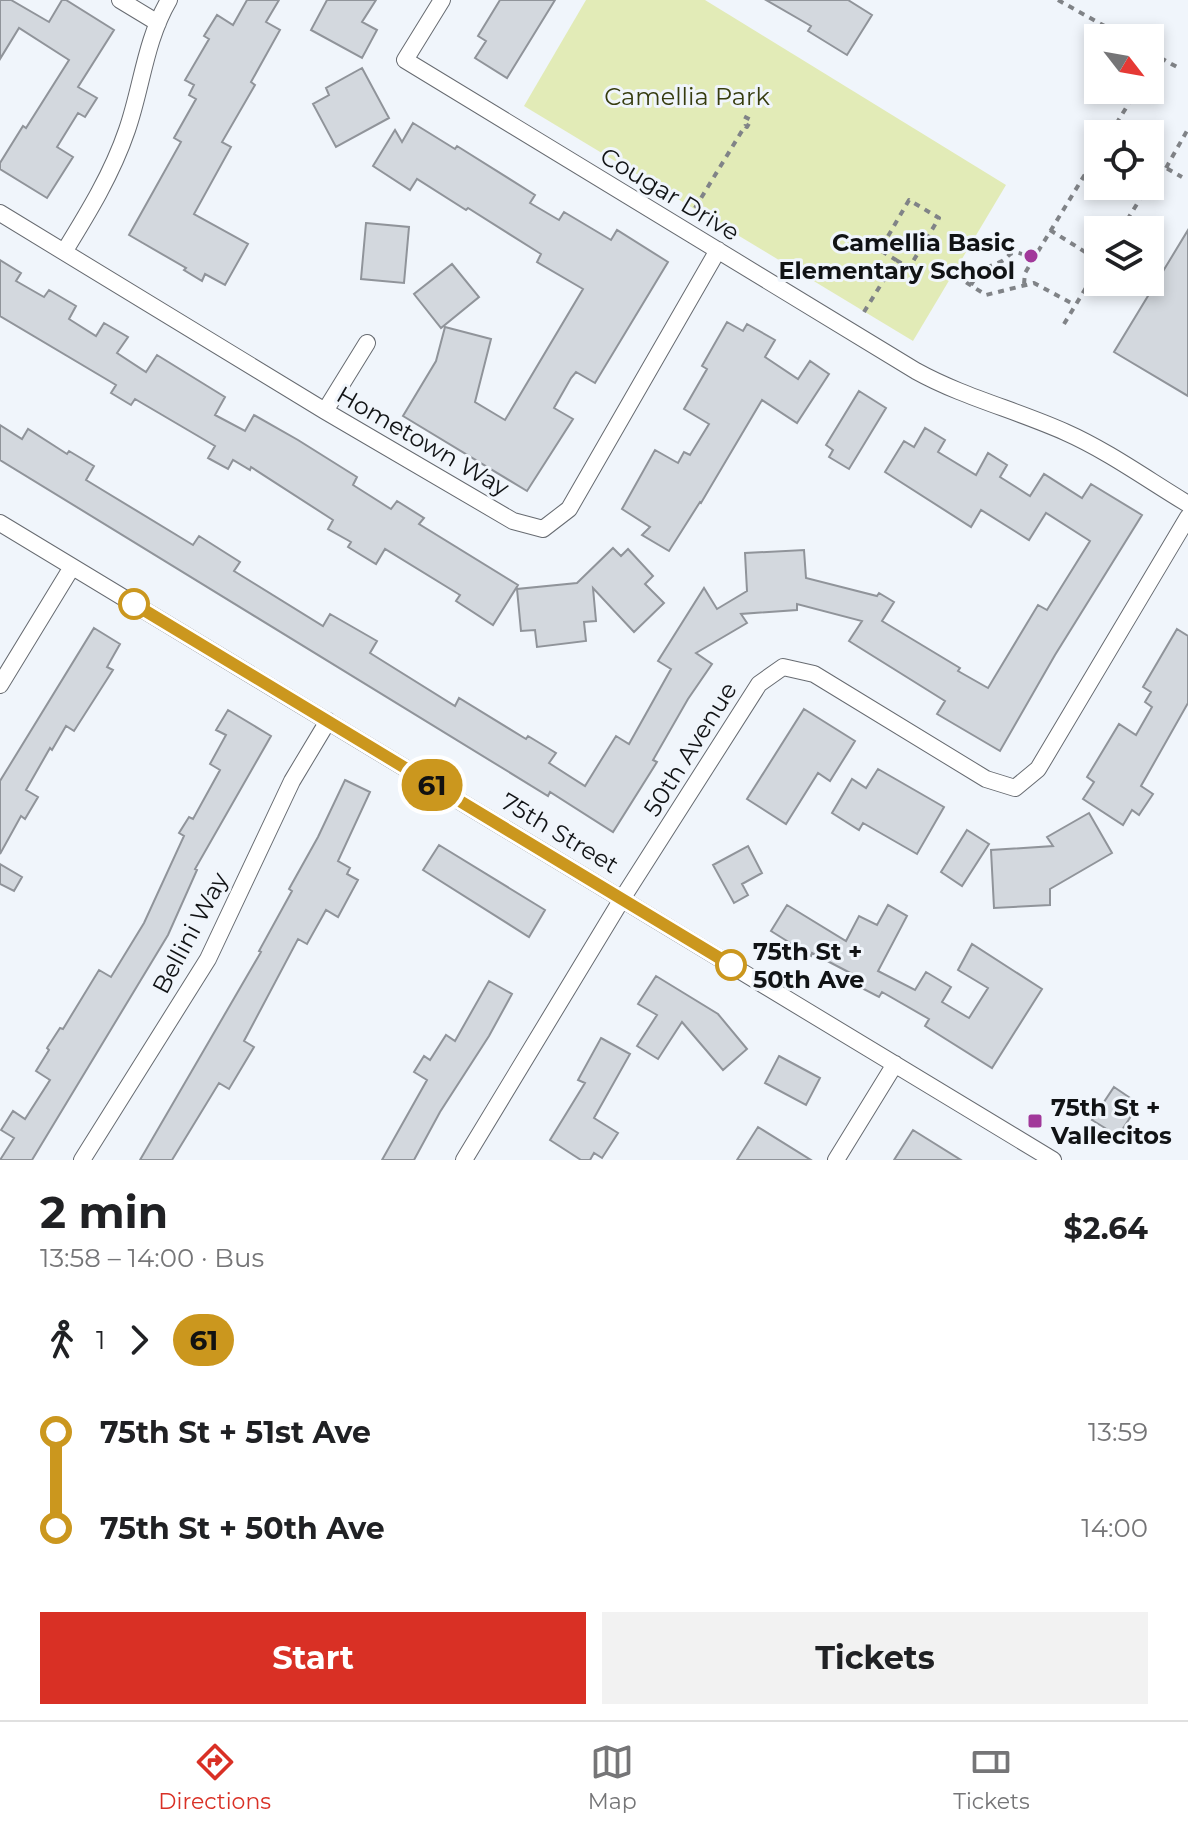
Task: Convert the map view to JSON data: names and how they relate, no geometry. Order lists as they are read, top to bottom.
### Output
{
  "streets": {
    "street": [
      "Cougar Drive",
      "Hometown Way",
      "50th Avenue",
      "75th Street",
      "Bellini Way"
    ]
  },
  "crossings": [
    ["Cougar Drive", "Hometown Way"],
    ["50th Avenue", "75th Street"],
    ["75th Street", "Bellini Way"]
  ],
  "parks": ["Camellia Park"],
  "places": {
    "other": ["Camellia Basic Elementary School", "75th St + 50th Ave"],
    "transit": ["75th St + Vallecitos"]
  },
  "lines": ["bus line 61"],
  "north": "bottom right",
  "page": {
    "on_map": "61",
    "heading": ["2 min", "13:58 – 14:00 · Bus", "$2.64"],
    "legs": ["1", "61"],
    "list": [
      {
        "name": "75th St + 51st Ave",
        "value": "13:59"
      },
      {
        "name": "75th St + 50th Ave",
        "value": "14:00"
      }
    ],
    "buttons": ["Start", "Tickets"],
    "tabs": ["Directions", "Map", "Tickets"]
  }
}
